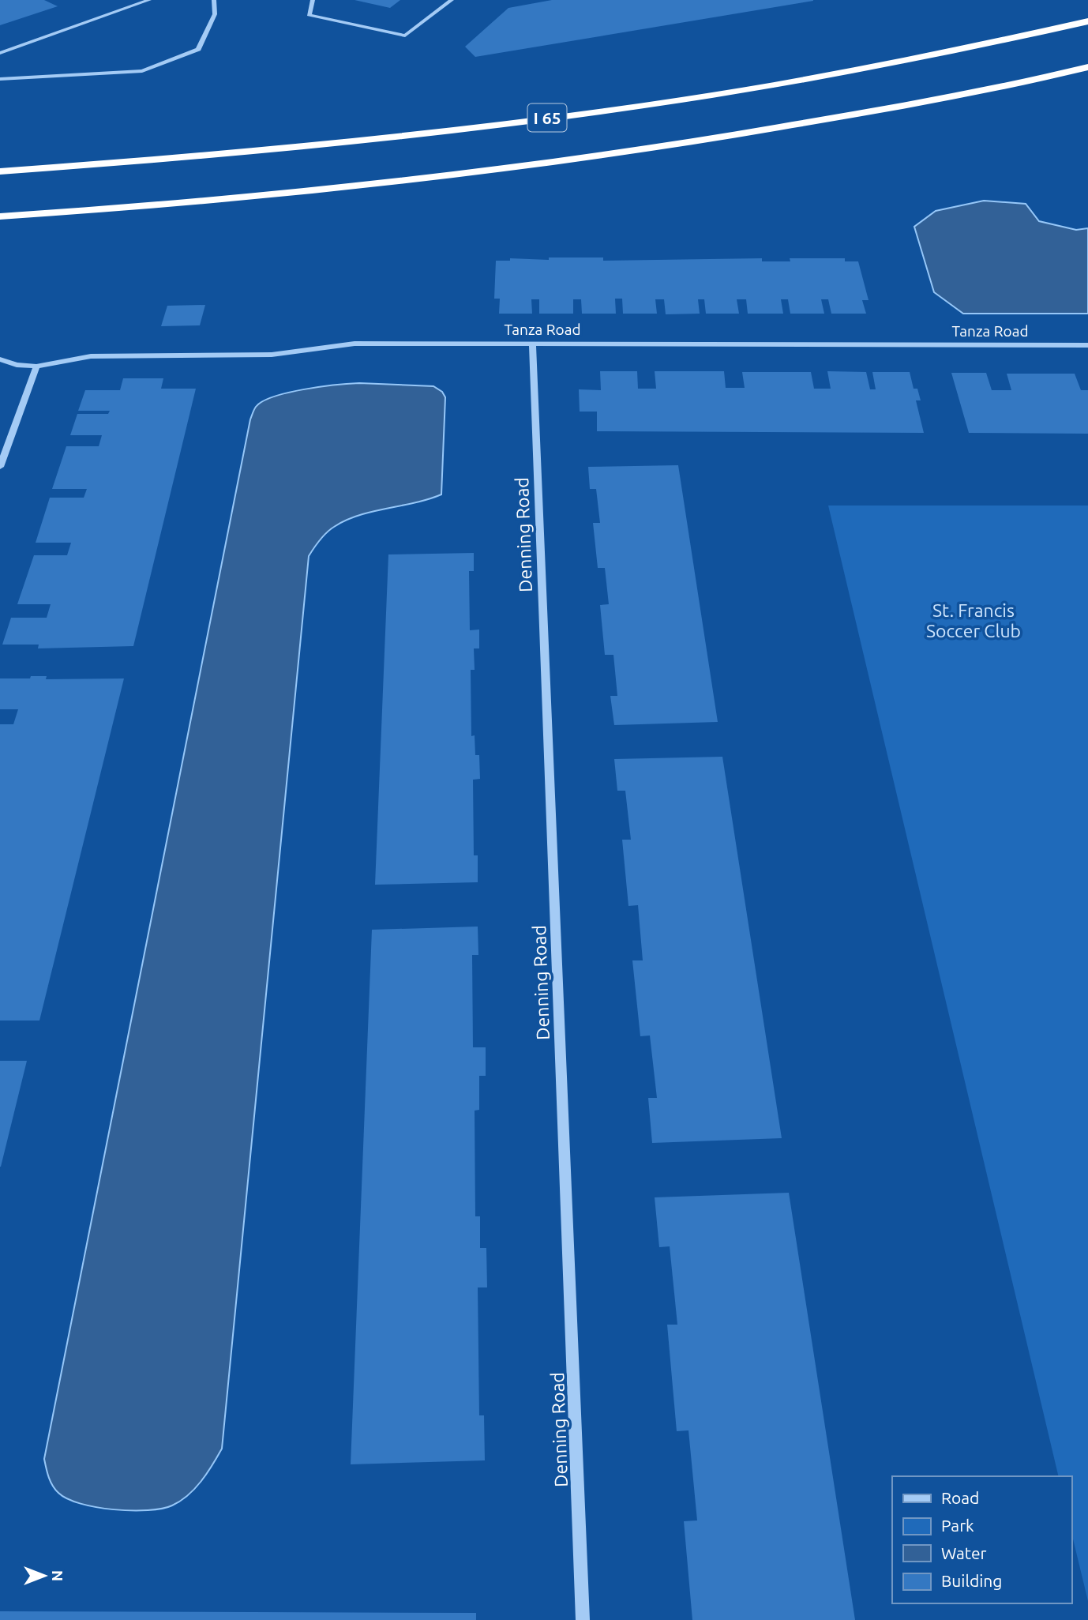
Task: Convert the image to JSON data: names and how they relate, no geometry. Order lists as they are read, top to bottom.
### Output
{
  "streets": {
    "highway": ["I 65"],
    "street": ["Tanza Road", "Denning Road"]
  },
  "crossings": [
    ["Tanza Road", "Denning Road"]
  ],
  "parks": ["St. Francis Soccer Club"],
  "legend": [
    "Road",
    "Park",
    "Water",
    "Building"
  ],
  "north": "right"
}
